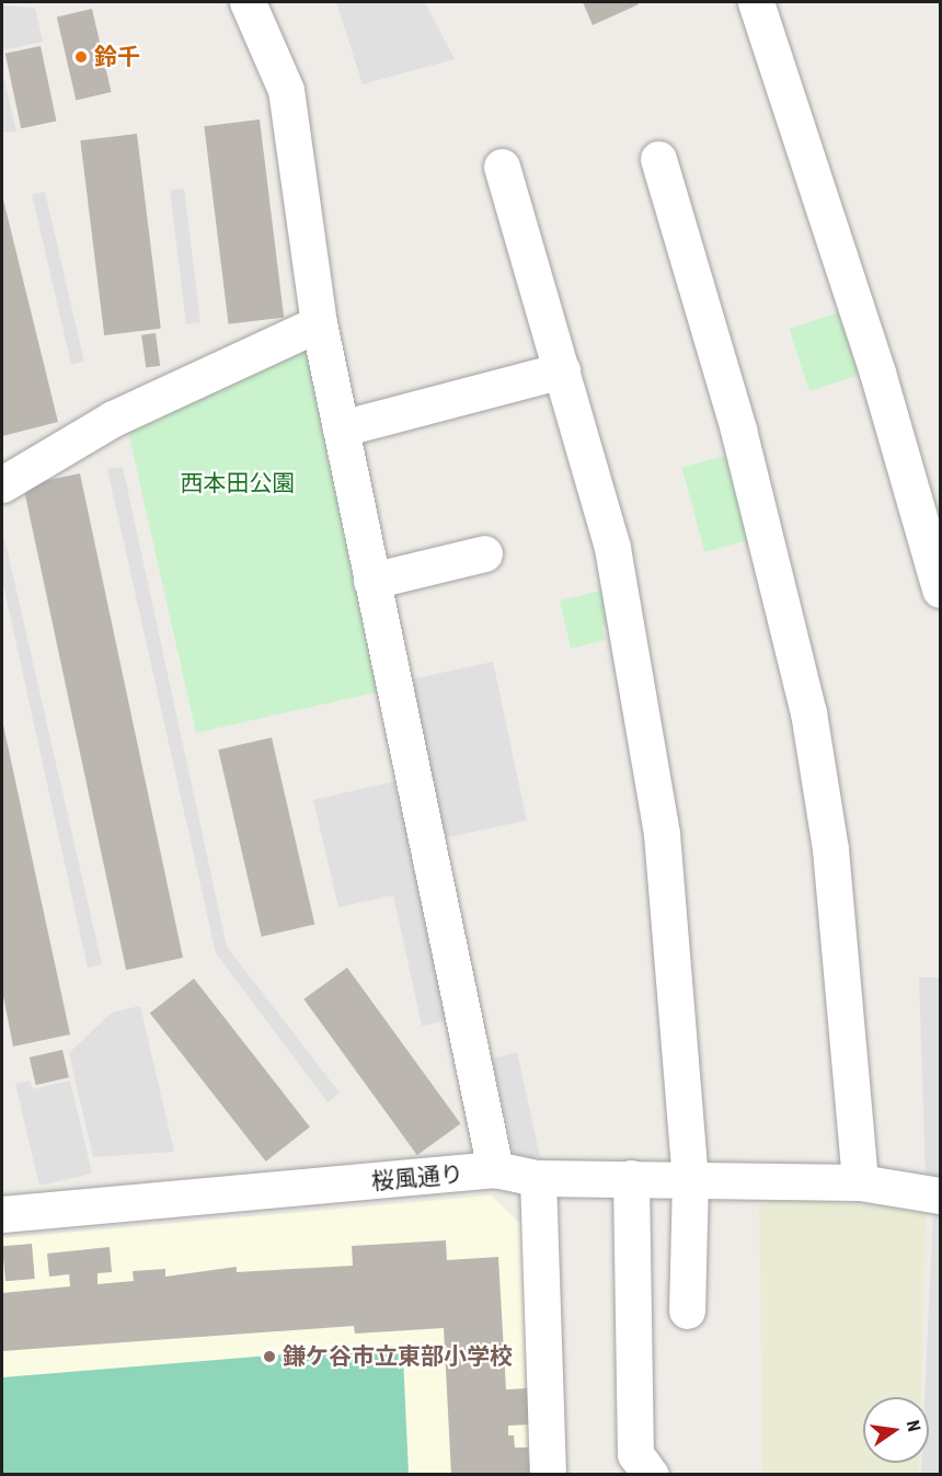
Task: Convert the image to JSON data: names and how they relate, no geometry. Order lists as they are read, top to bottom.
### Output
{
  "streets": {
    "street": ["桜風通り"]
  },
  "parks": ["西本田公園"],
  "places": ["鈴千", "鎌ケ谷市立東部小学校"],
  "north": "right"
}
